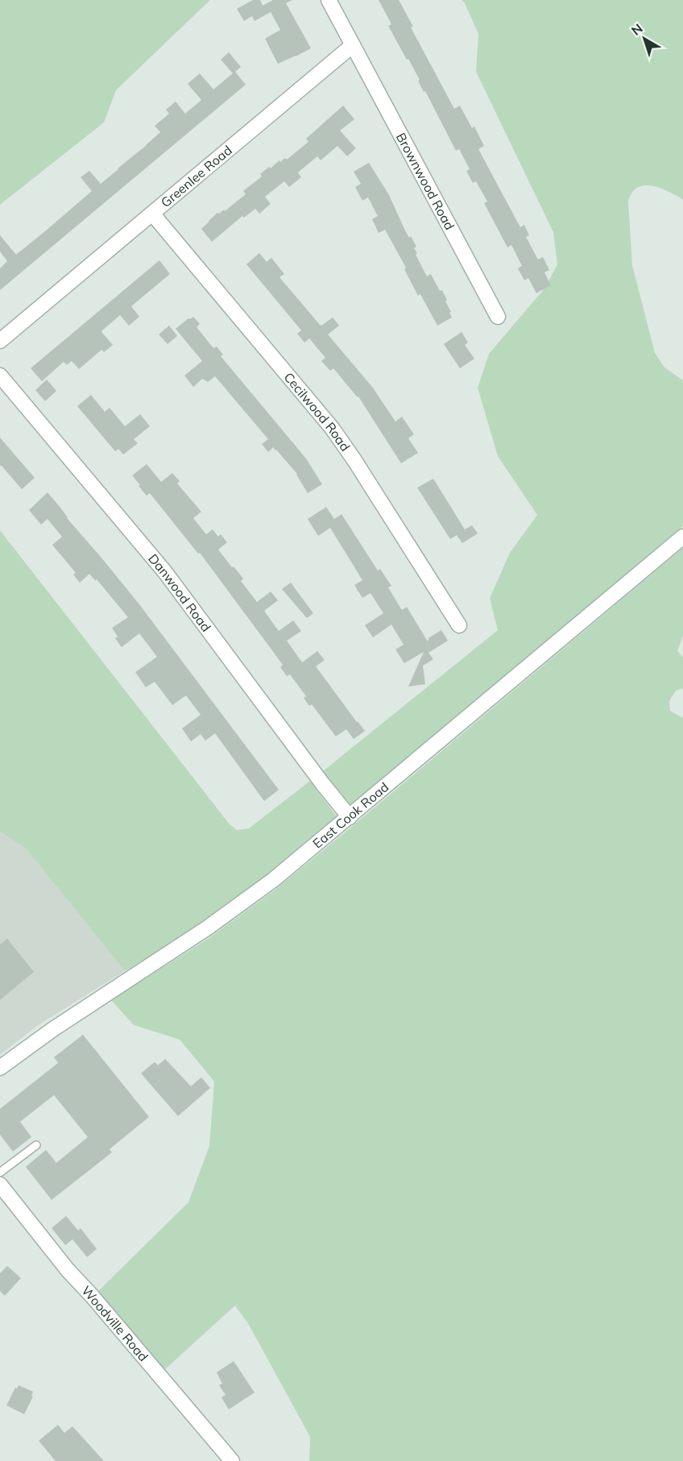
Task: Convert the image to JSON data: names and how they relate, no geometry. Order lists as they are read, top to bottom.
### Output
{
  "streets": {
    "street": [
      "Greenlee Road",
      "Brownwood Road",
      "Cecilwood Road",
      "Danwood Road",
      "East Cook Road",
      "Woodville Road"
    ]
  },
  "crossings": [
    ["Greenlee Road", "Brownwood Road"],
    ["Greenlee Road", "Cecilwood Road"],
    ["Danwood Road", "East Cook Road"]
  ],
  "north": "top left"
}
